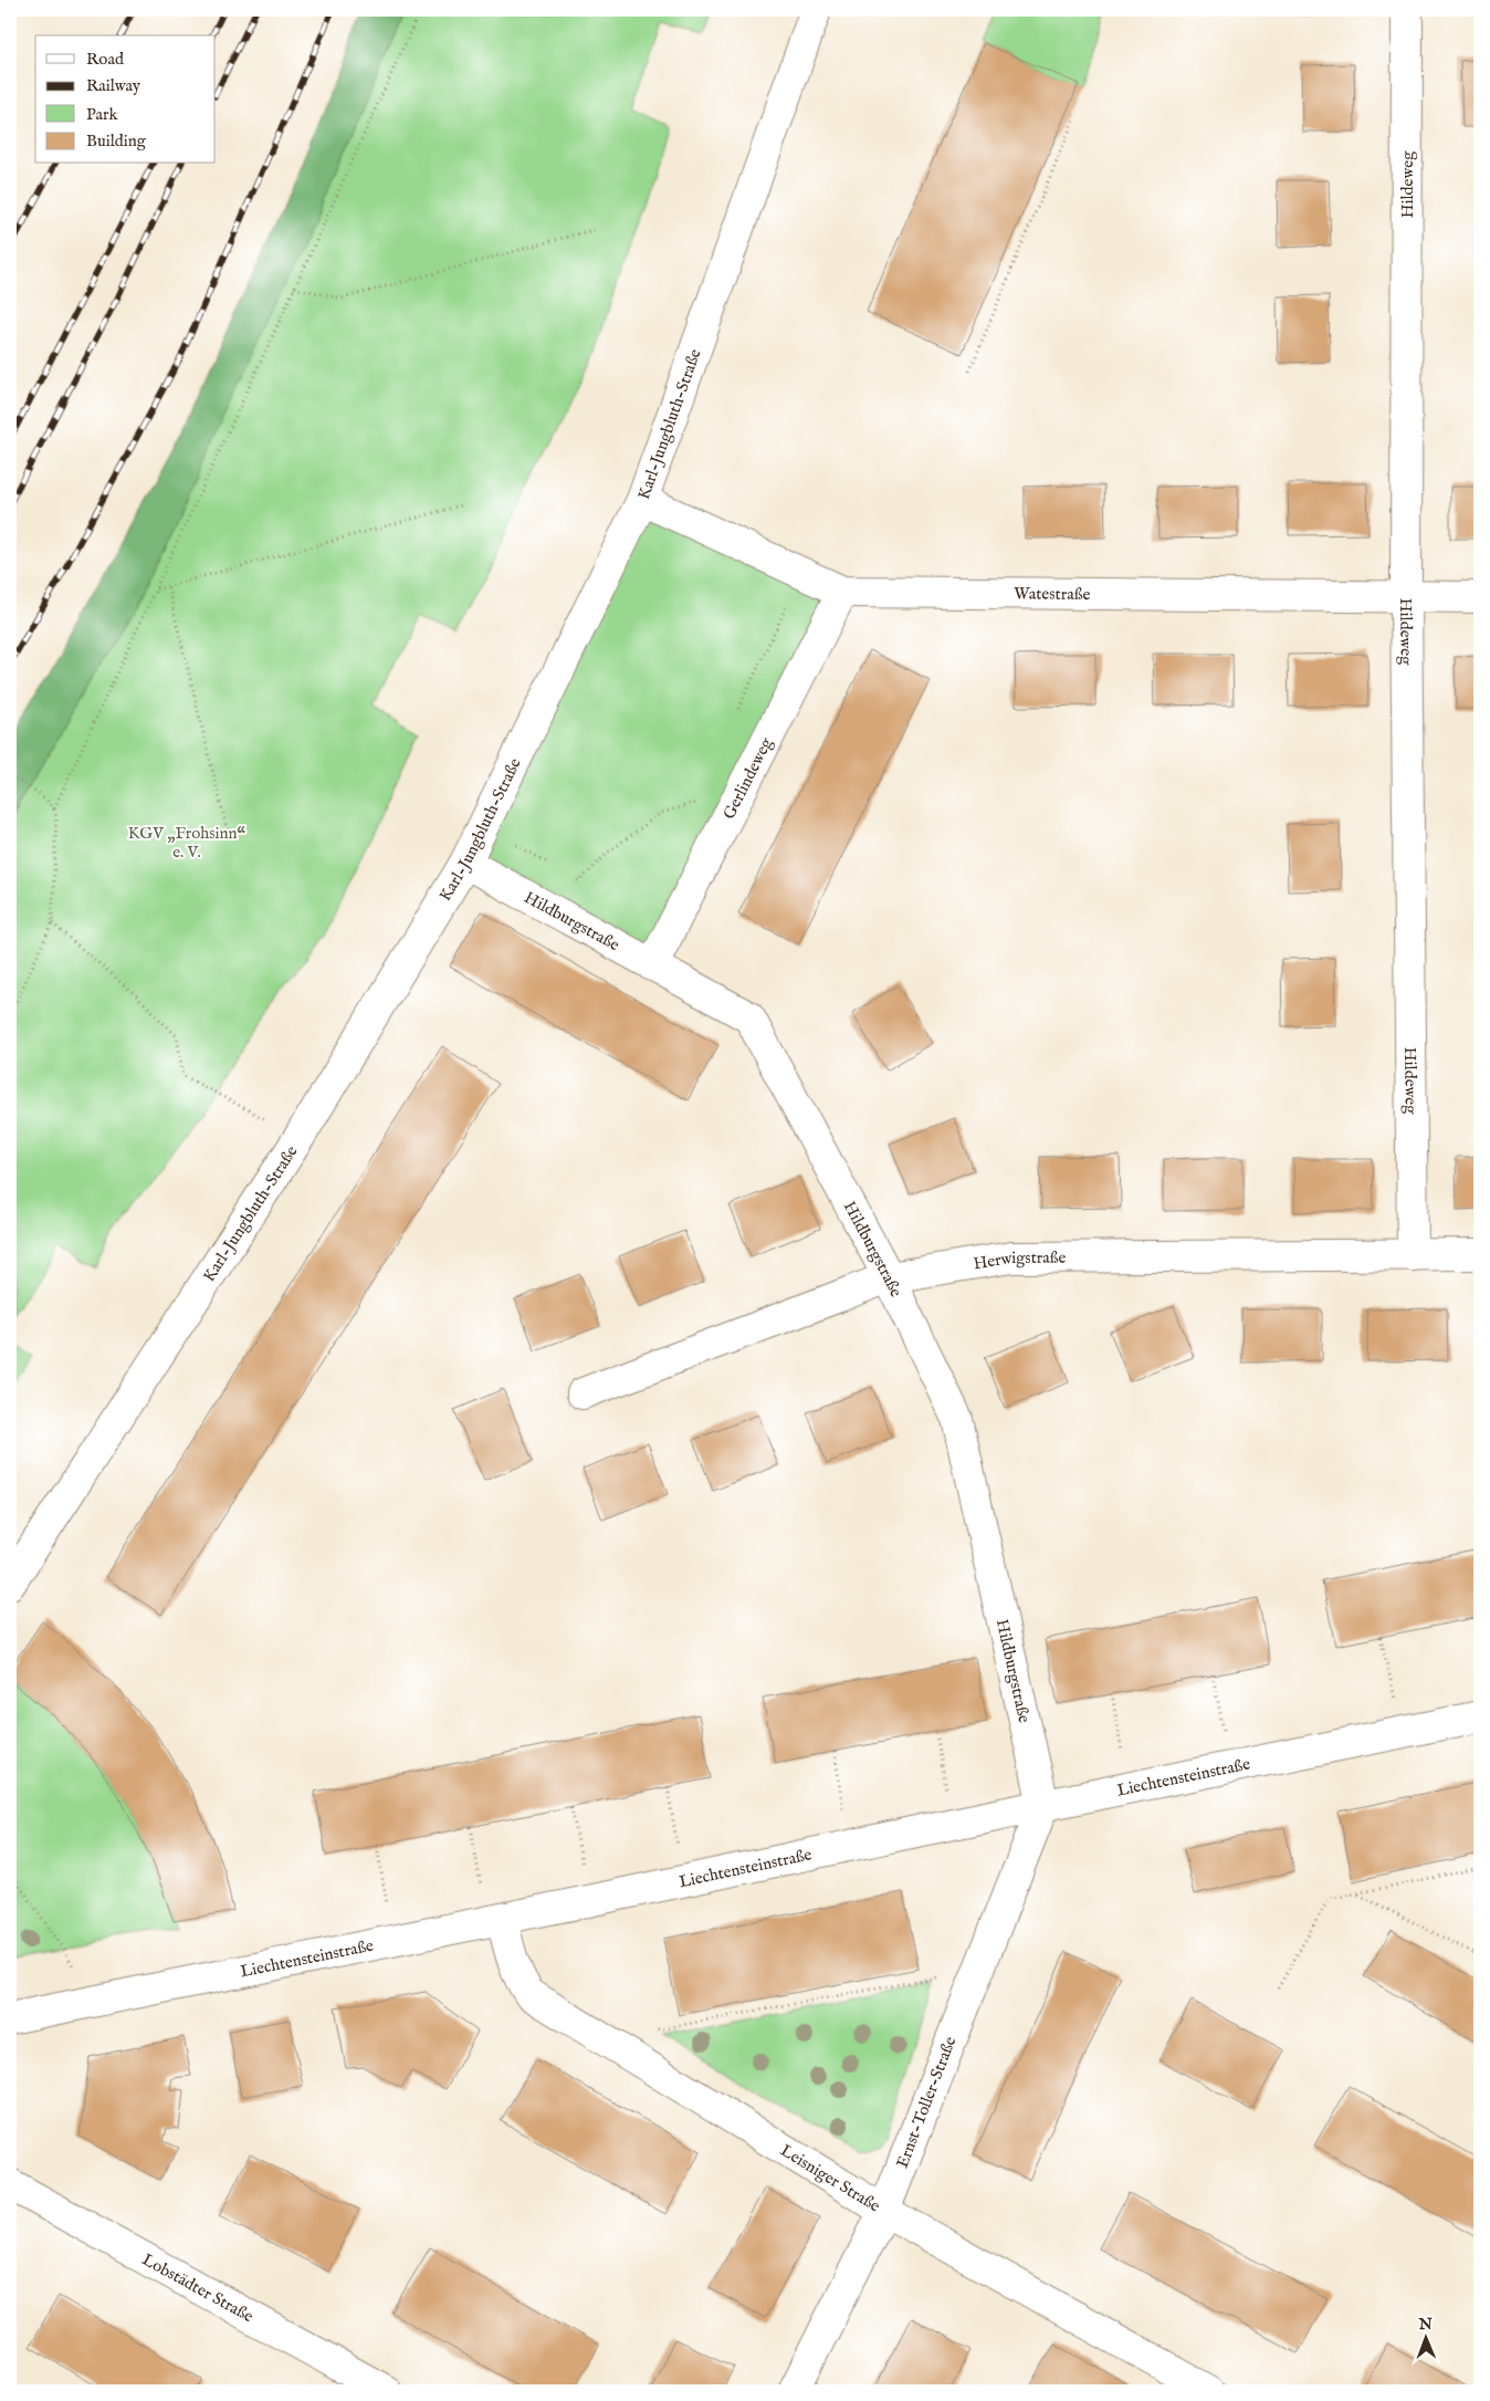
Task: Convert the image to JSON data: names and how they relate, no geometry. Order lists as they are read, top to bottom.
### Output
{
  "streets": {
    "street": [
      "Hildeweg",
      "Karl-Jungbluth-Straße",
      "Watestraße",
      "Gerlindeweg",
      "Hildburgstraße",
      "Herwigstraße",
      "Liechtensteinstraße",
      "Ernst-Toller-Straße",
      "Leisniger Straße",
      "Lobstädter Straße"
    ]
  },
  "crossings": [
    ["Hildeweg", "Watestraße"],
    ["Hildeweg", "Herwigstraße"],
    ["Karl-Jungbluth-Straße", "Watestraße"],
    ["Karl-Jungbluth-Straße", "Hildburgstraße"],
    ["Watestraße", "Gerlindeweg"],
    ["Gerlindeweg", "Hildburgstraße"],
    ["Hildburgstraße", "Herwigstraße"],
    ["Hildburgstraße", "Liechtensteinstraße"],
    ["Hildburgstraße", "Ernst-Toller-Straße"],
    ["Liechtensteinstraße", "Ernst-Toller-Straße"],
    ["Liechtensteinstraße", "Leisniger Straße"],
    ["Ernst-Toller-Straße", "Leisniger Straße"]
  ],
  "parks": ["KGV „Frohsinn“ e. V."],
  "legend": [
    "Road",
    "Railway",
    "Park",
    "Building"
  ],
  "north": "top"
}
